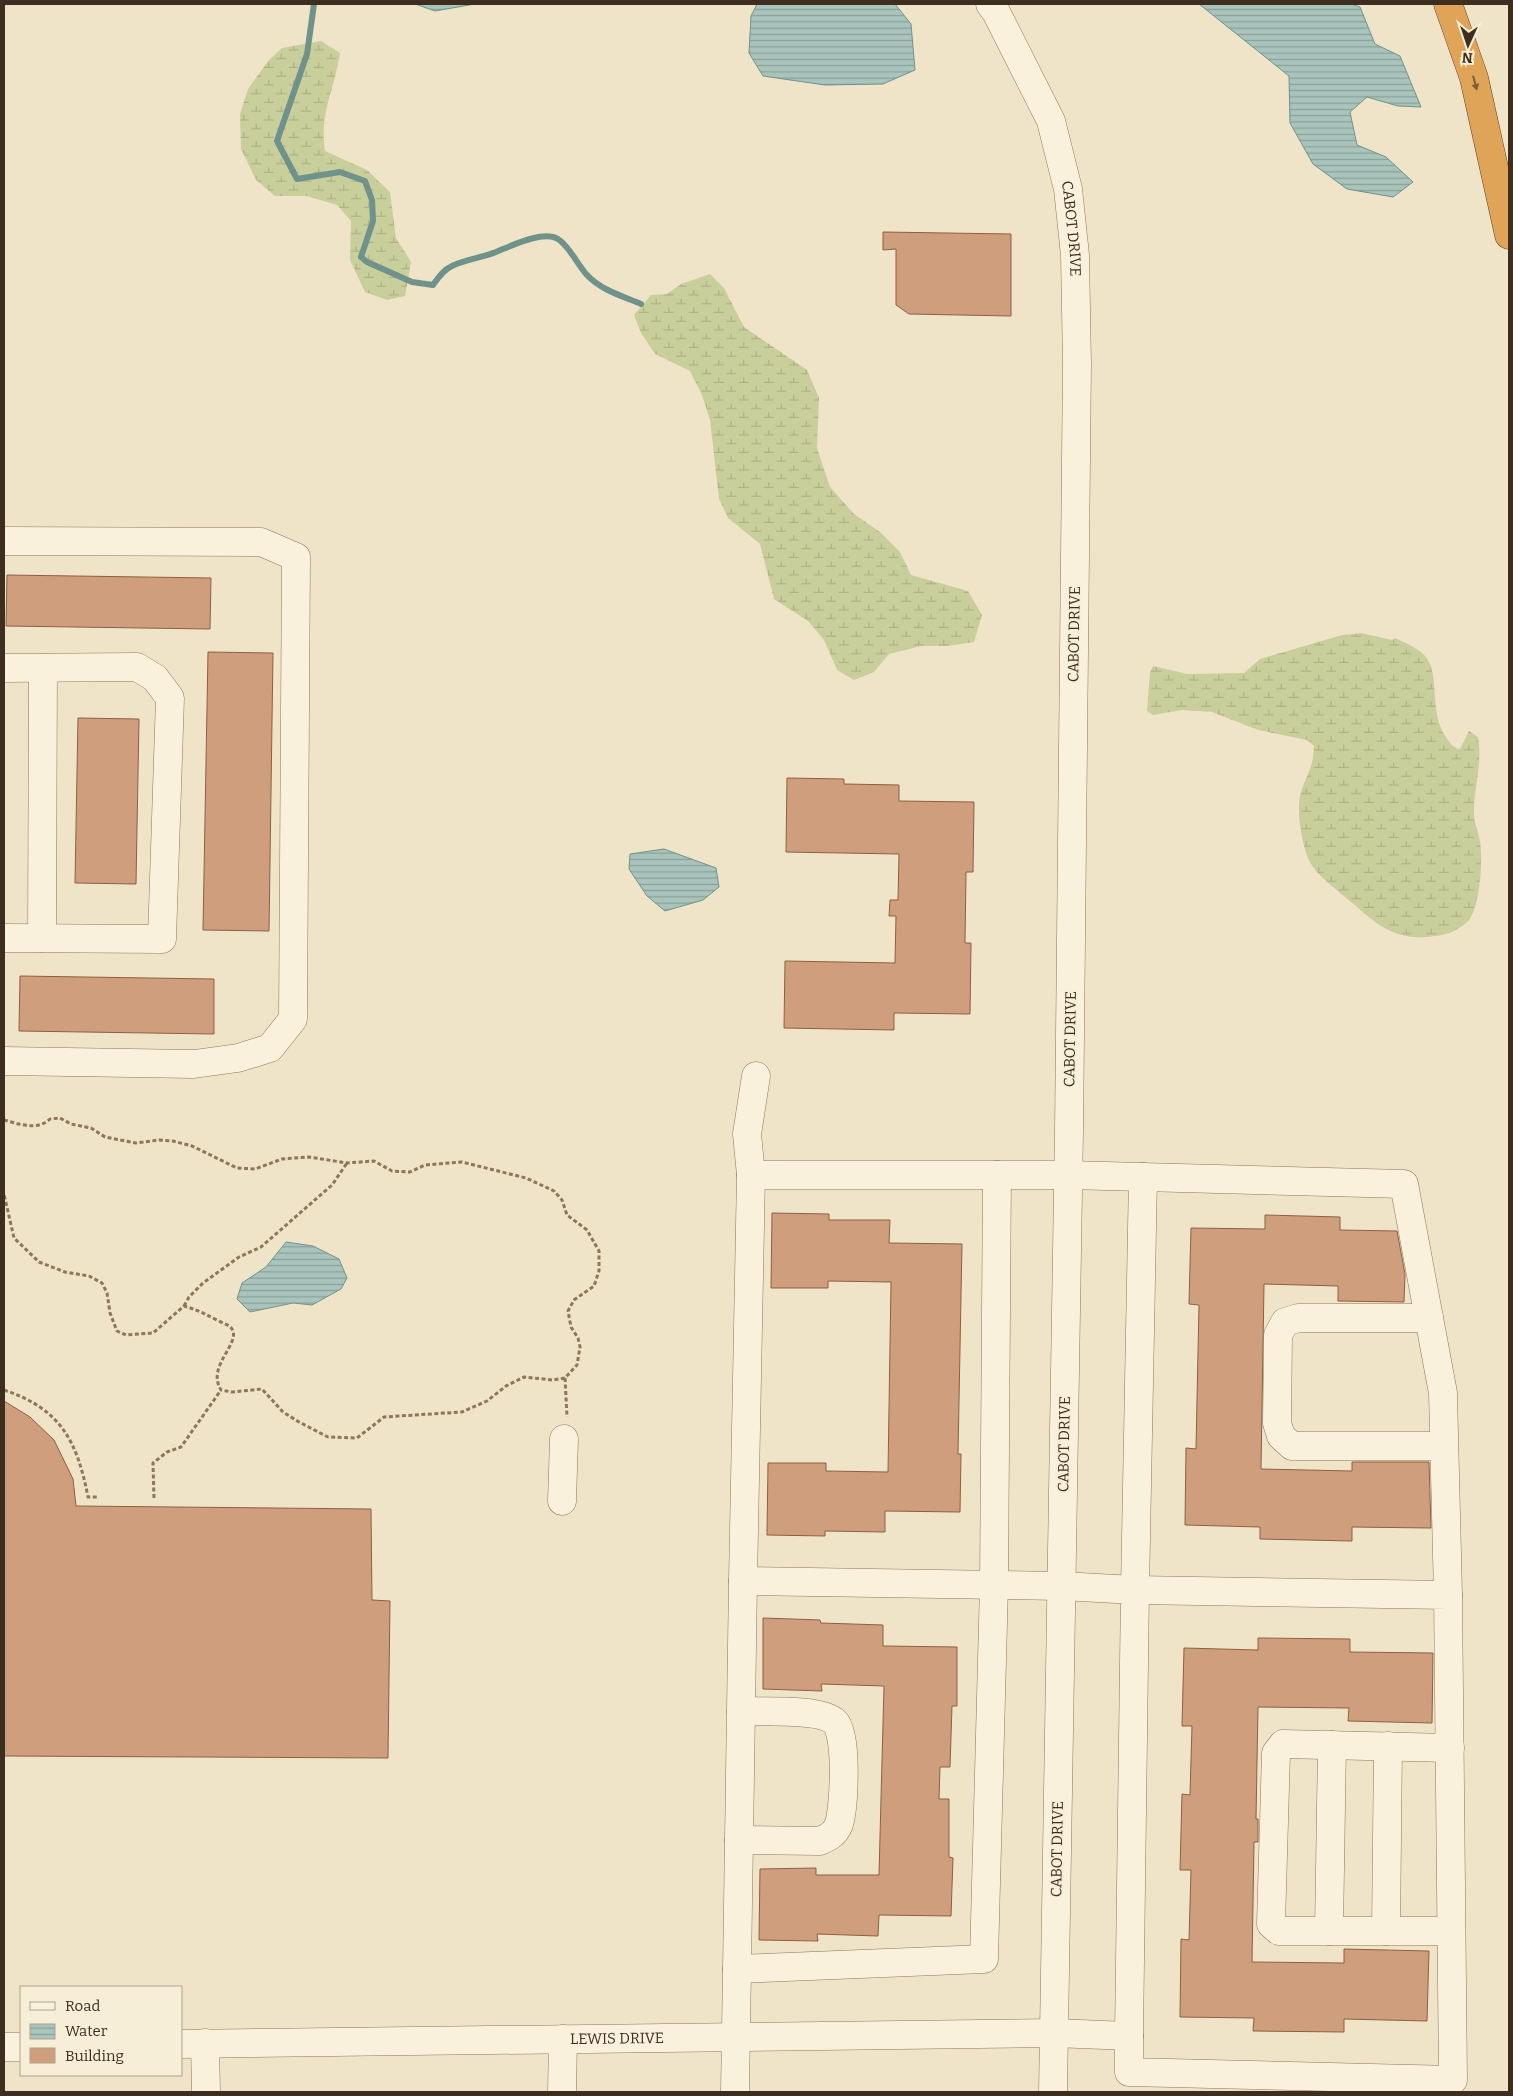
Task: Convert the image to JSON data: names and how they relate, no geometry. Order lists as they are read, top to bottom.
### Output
{
  "streets": {
    "street": ["CABOT DRIVE", "LEWIS DRIVE"]
  },
  "crossings": [
    ["CABOT DRIVE", "LEWIS DRIVE"]
  ],
  "legend": ["Road", "Water", "Building"],
  "north": "bottom"
}
